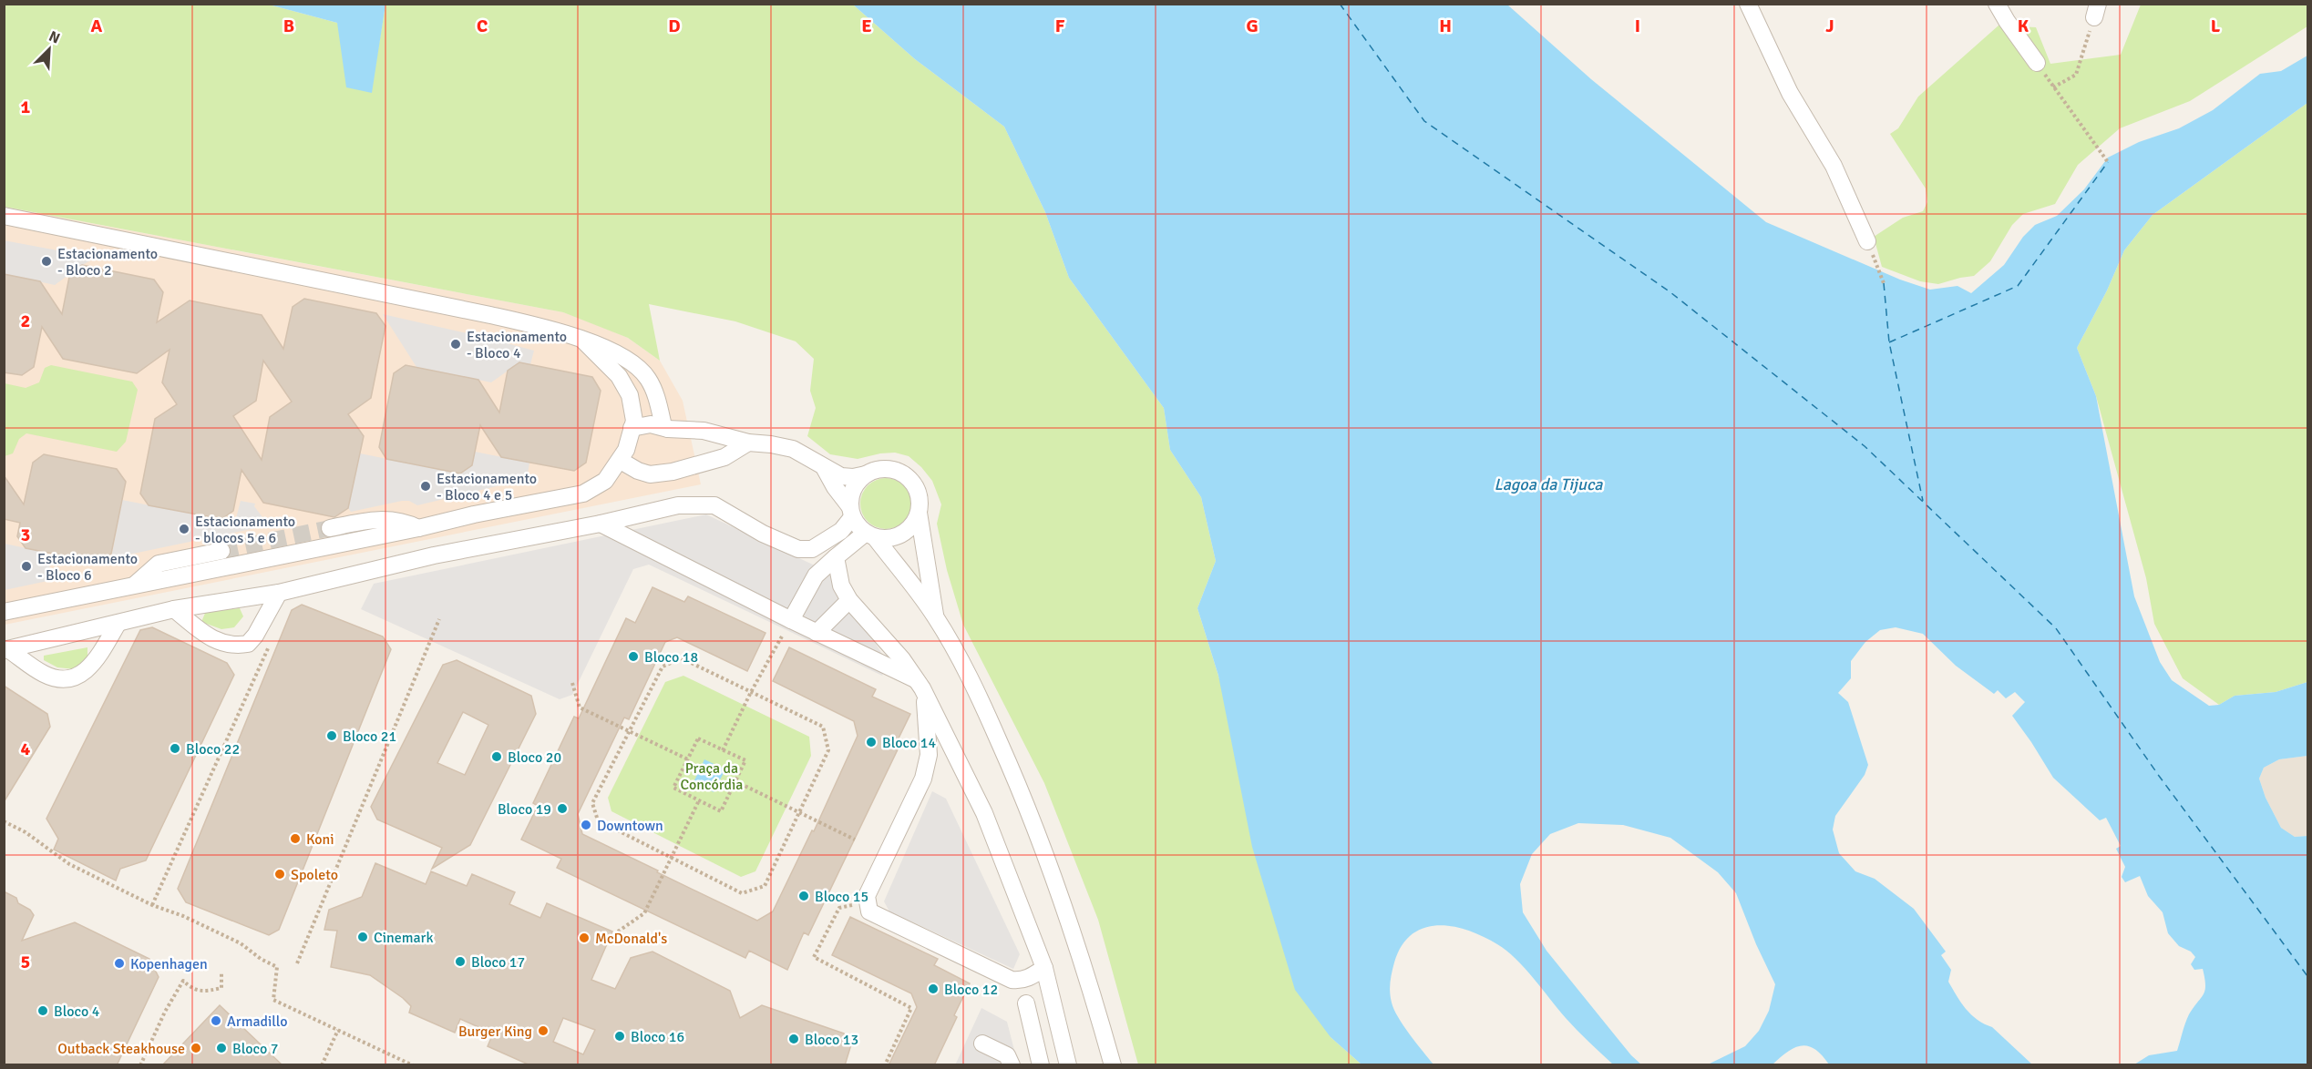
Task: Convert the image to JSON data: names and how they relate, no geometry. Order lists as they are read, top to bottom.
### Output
{
  "water": ["Lagoa da Tijuca"],
  "parks": ["Praça da Concórdia"],
  "places": [
    "Estacionamento - Bloco 2",
    "Estacionamento - Bloco 4",
    "Estacionamento - Bloco 4 e 5",
    "Estacionamento - blocos 5 e 6",
    "Estacionamento - Bloco 6",
    "Bloco 18",
    "Bloco 21",
    "Bloco 14",
    "Bloco 22",
    "Bloco 20",
    "Bloco 19",
    "Downtown",
    "Koni",
    "Spoleto",
    "Bloco 15",
    "Cinemark",
    "McDonald's",
    "Bloco 17",
    "Kopenhagen",
    "Bloco 12",
    "Bloco 4",
    "Armadillo",
    "Burger King",
    "Bloco 16",
    "Bloco 13",
    "Outback Steakhouse",
    "Bloco 7"
  ],
  "north": "top right",
  "grid": {
    "columns": [
      "A",
      "B",
      "C",
      "D",
      "E",
      "F",
      "G",
      "H",
      "I",
      "J",
      "K",
      "L"
    ],
    "rows": [
      "1",
      "2",
      "3",
      "4",
      "5"
    ]
  }
}
